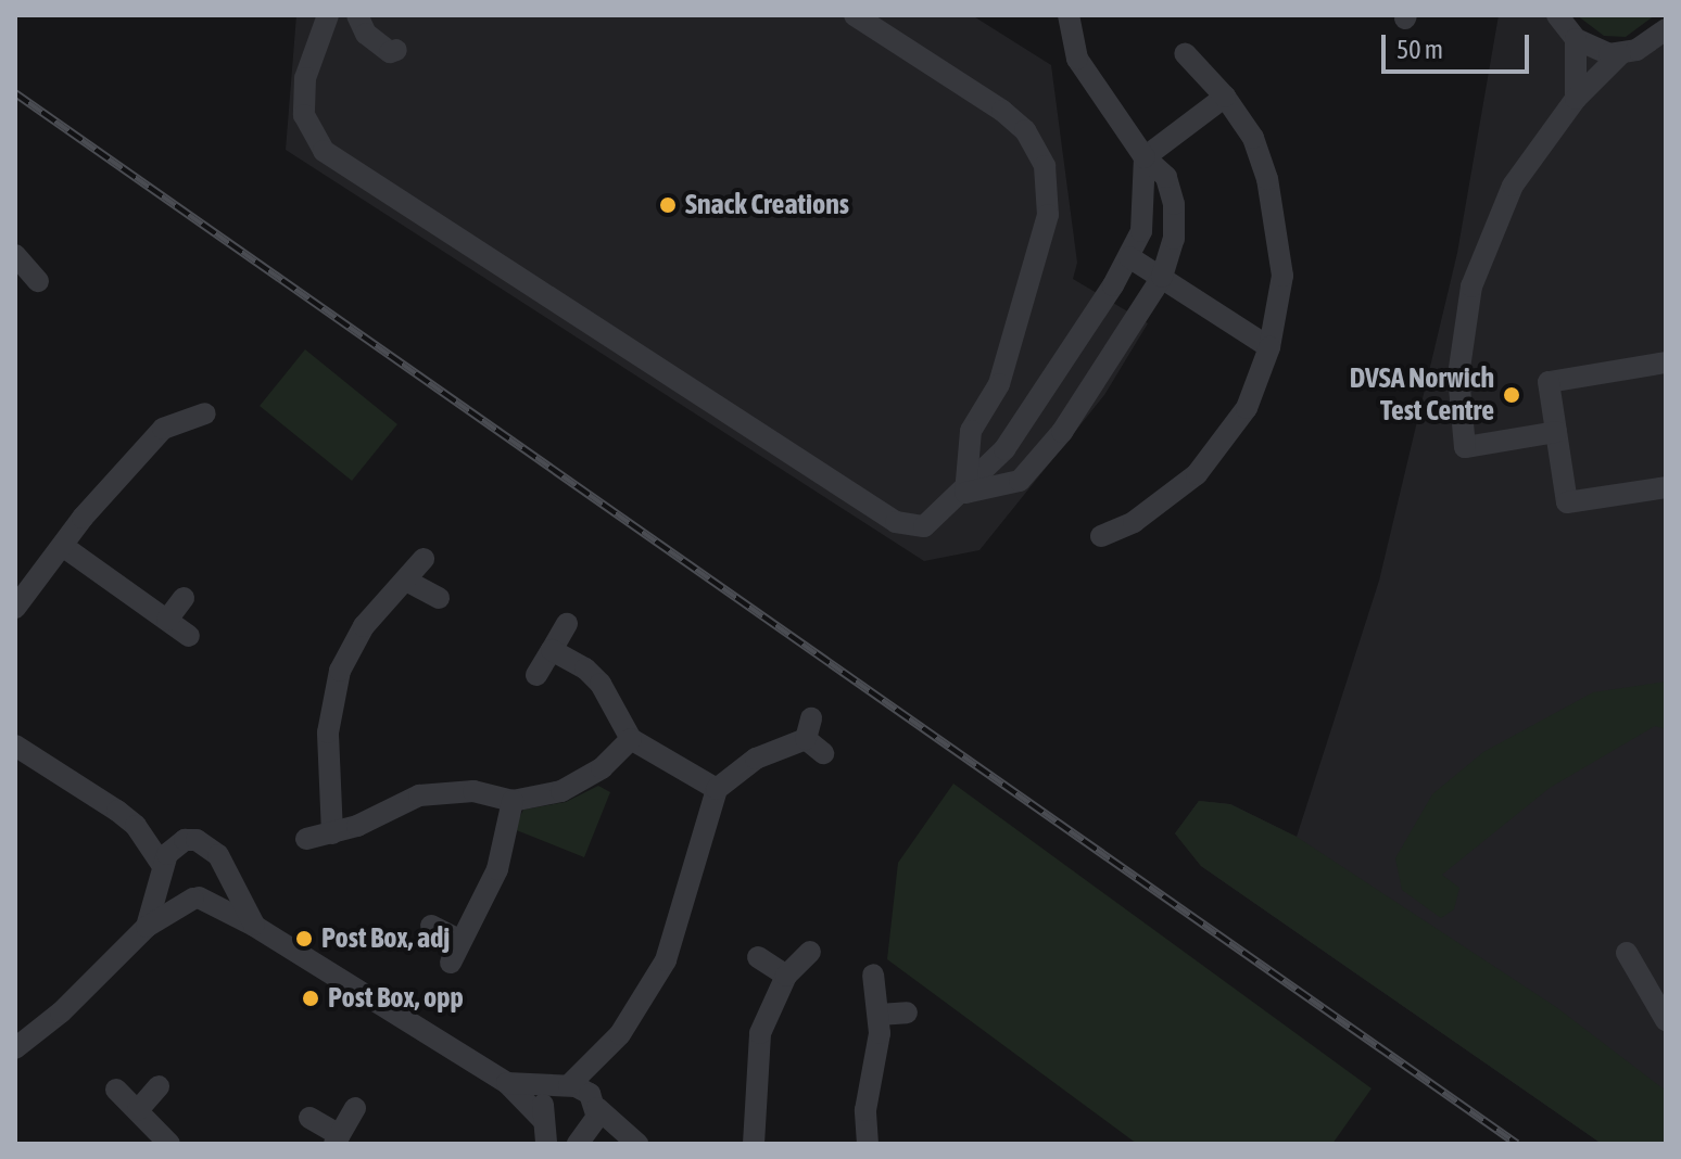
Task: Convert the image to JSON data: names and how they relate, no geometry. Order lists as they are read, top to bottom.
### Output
{
  "places": [
    "Snack Creations",
    "DVSA Norwich Test Centre",
    "Post Box, adj",
    "Post Box, opp"
  ],
  "scale_bar": "50 m"
}
